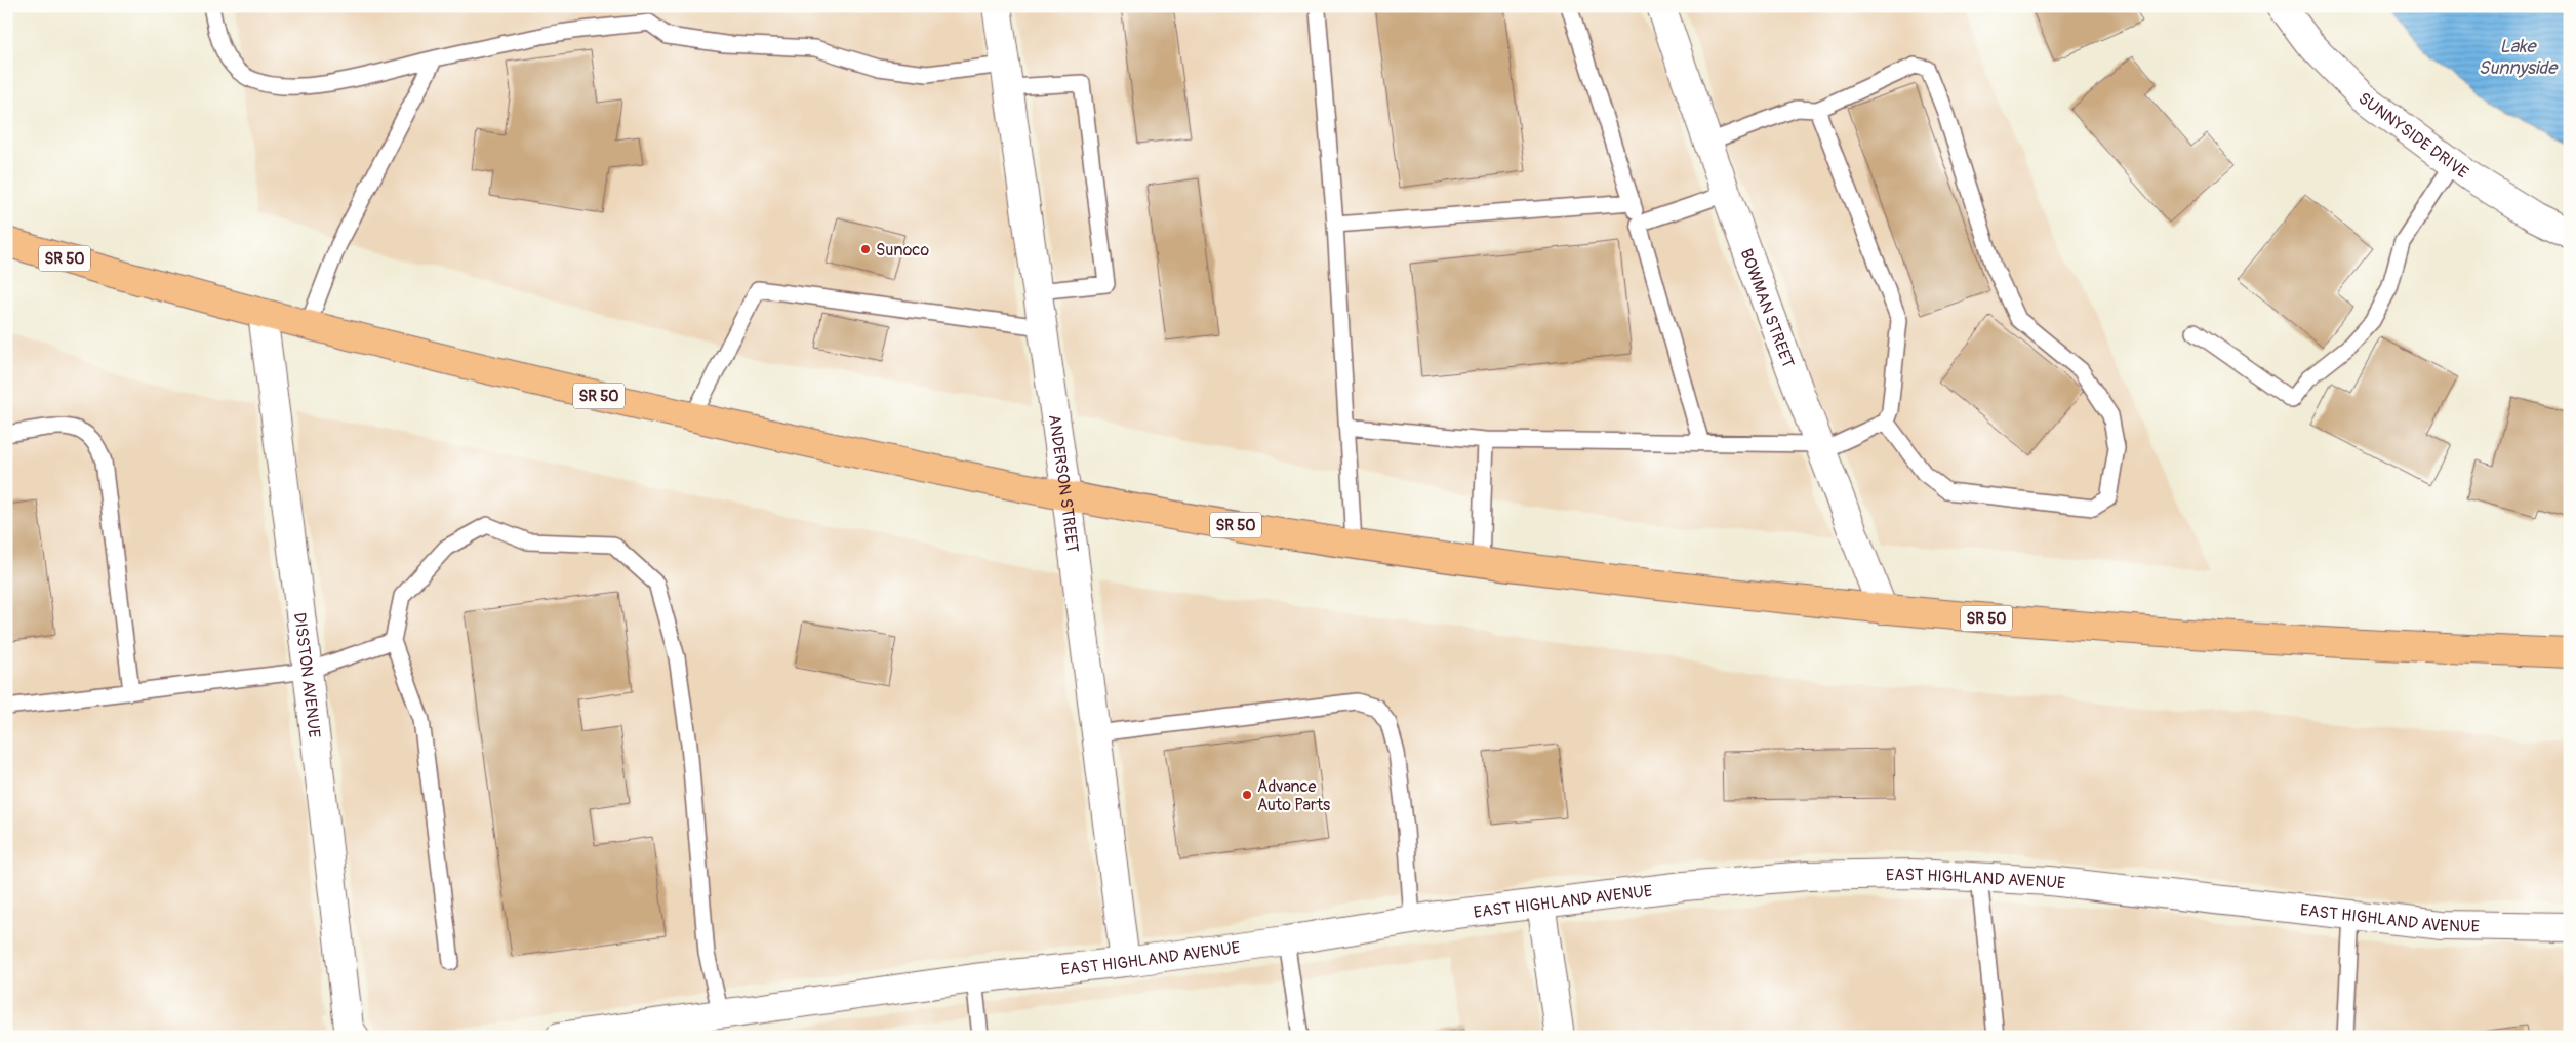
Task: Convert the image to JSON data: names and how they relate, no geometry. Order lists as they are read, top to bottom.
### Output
{
  "streets": {
    "highway": ["SR 50"],
    "street": [
      "SUNNYSIDE DRIVE",
      "BOWMAN STREET",
      "ANDERSON STREET",
      "DISSTON AVENUE",
      "EAST HIGHLAND AVENUE"
    ]
  },
  "crossings": [
    ["SR 50", "BOWMAN STREET"],
    ["SR 50", "ANDERSON STREET"],
    ["SR 50", "DISSTON AVENUE"],
    ["ANDERSON STREET", "EAST HIGHLAND AVENUE"]
  ],
  "water": ["Lake Sunnyside"],
  "places": ["Sunoco", "Advance Auto Parts"]
}
